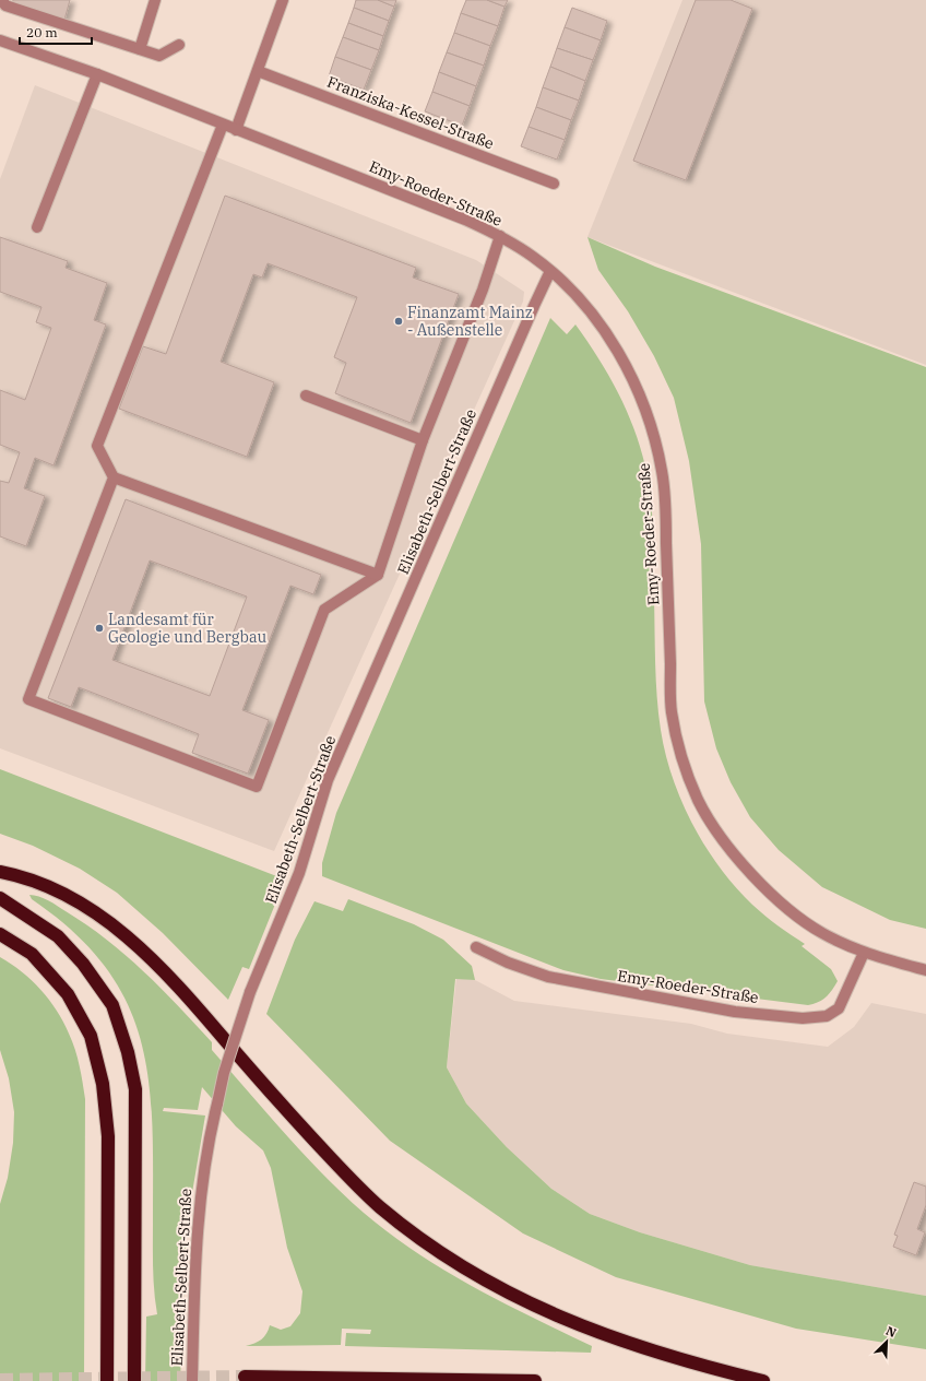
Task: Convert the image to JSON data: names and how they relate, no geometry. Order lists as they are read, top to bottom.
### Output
{
  "streets": {
    "street": ["Franziska-Kessel-Straße", "Emy-Roeder-Straße", "Elisabeth-Selbert-Straße"]
  },
  "crossings": [
    ["Emy-Roeder-Straße", "Elisabeth-Selbert-Straße"]
  ],
  "places": ["Finanzamt Mainz - Außenstelle", "Landesamt für Geologie und Bergbau"],
  "scale_bar": "20 m",
  "north": "top right"
}
